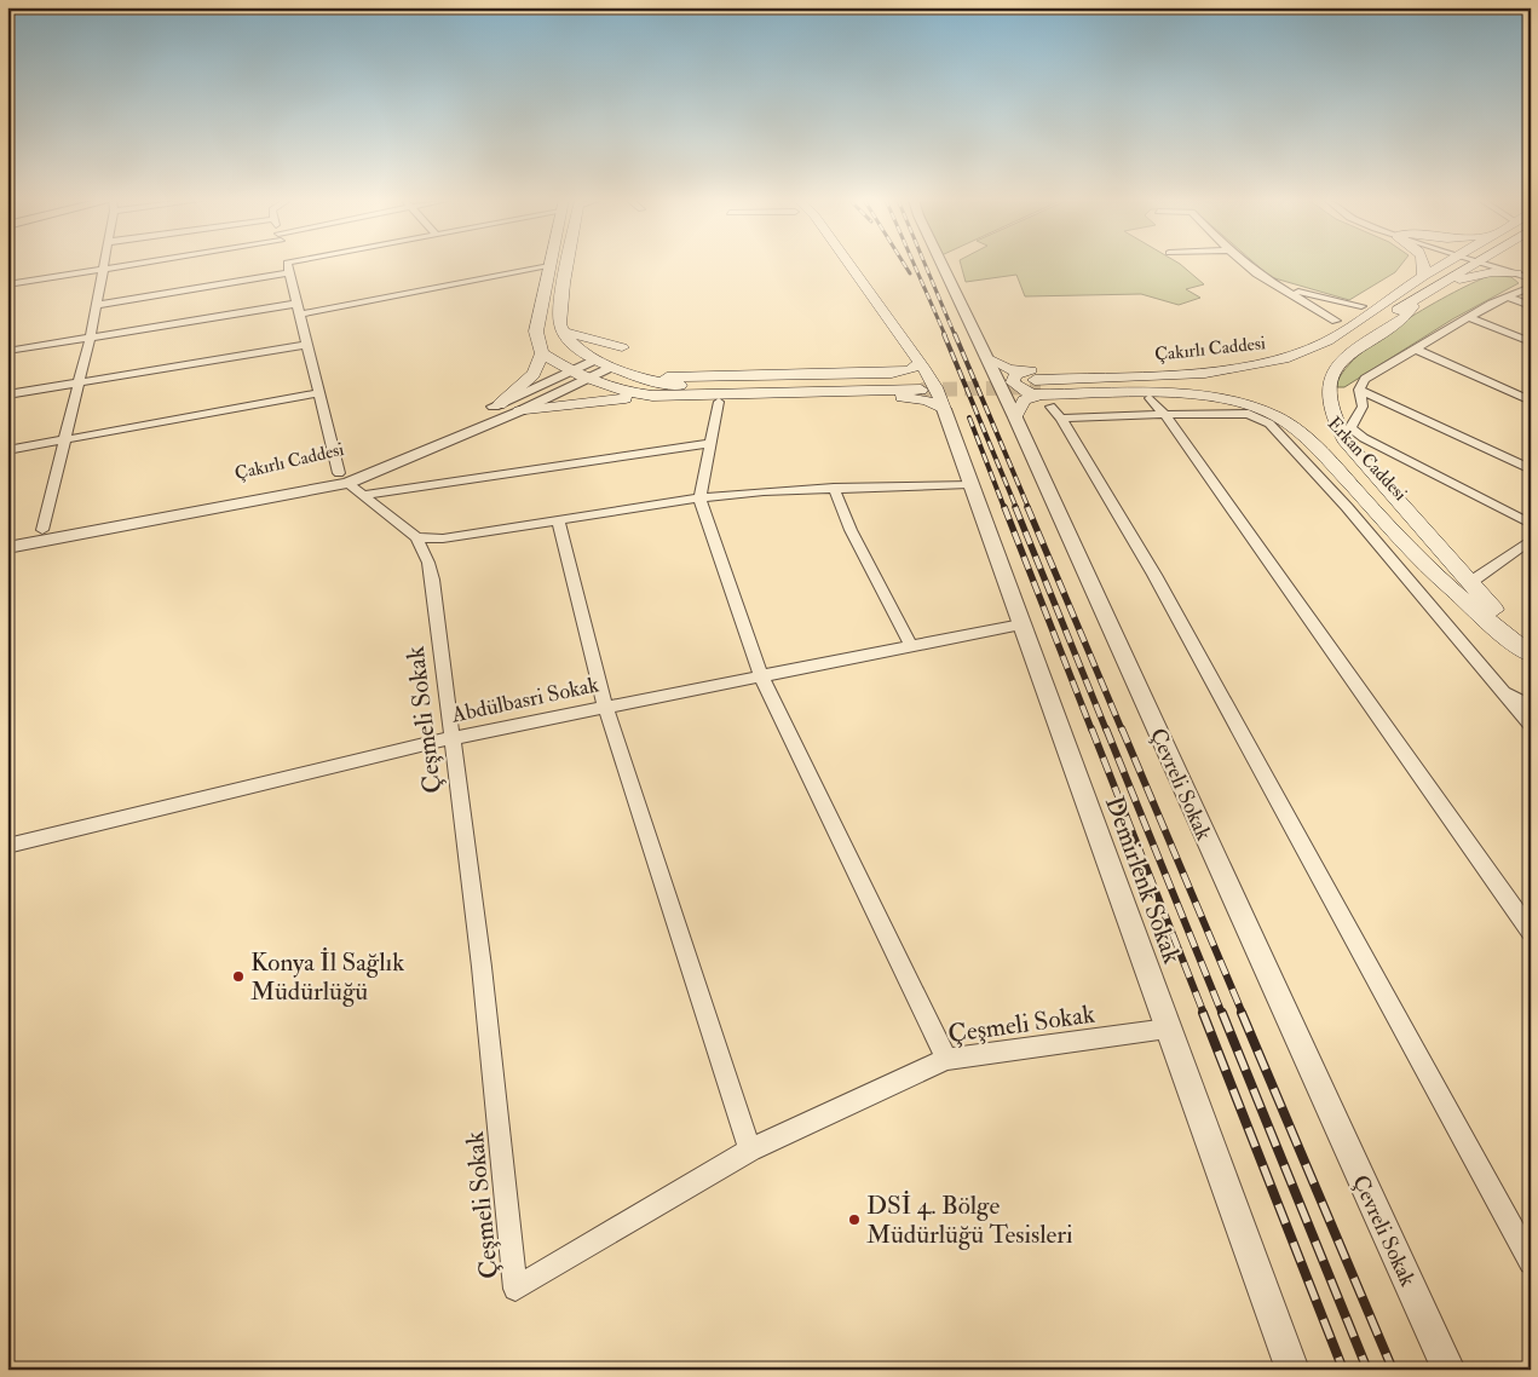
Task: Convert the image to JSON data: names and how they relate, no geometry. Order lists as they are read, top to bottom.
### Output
{
  "streets": {
    "main road": ["Çakırlı Caddesi", "Erkan Caddesi"],
    "street": [
      "Abdülbasri Sokak",
      "Çeşmeli Sokak",
      "Çevreli Sokak",
      "Demirlenk Sokak"
    ]
  },
  "crossings": [
    ["Çakırlı Caddesi", "Erkan Caddesi"],
    ["Çakırlı Caddesi", "Çeşmeli Sokak"],
    ["Abdülbasri Sokak", "Çeşmeli Sokak"],
    ["Abdülbasri Sokak", "Demirlenk Sokak"],
    ["Çeşmeli Sokak", "Demirlenk Sokak"]
  ],
  "places": ["Konya İl Sağlık Müdürlüğü", "DSİ 4. Bölge Müdürlüğü Tesisleri"]
}
